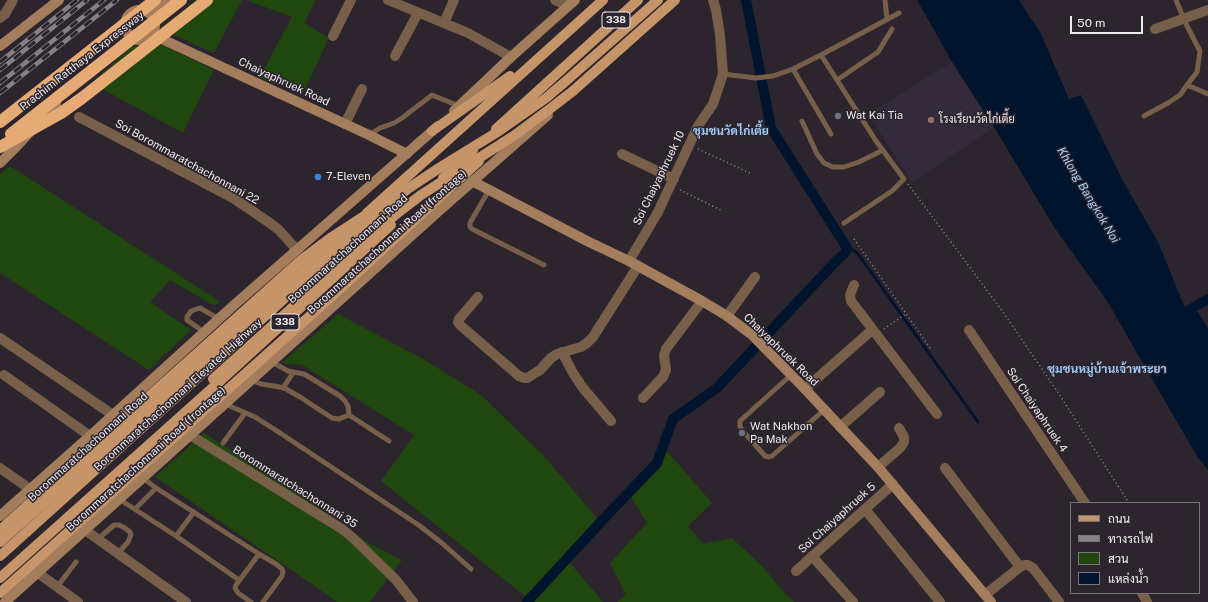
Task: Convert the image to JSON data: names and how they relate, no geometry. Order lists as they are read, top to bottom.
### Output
{
  "streets": {
    "highway": ["Prachim Ratthaya Expressway"],
    "main road": [
      "338",
      "Chaiyaphruek Road",
      "Borommaratchachonnani Road (frontage)",
      "Borommaratchachonnani Road",
      "Borommaratchachonnani Elevated Highway"
    ],
    "street": [
      "Soi Borommaratchachonnani 22",
      "Soi Chaiyaphruek 10",
      "Soi Chaiyaphruek 4",
      "Borommaratchachonnani 35",
      "Soi Chaiyaphruek 5"
    ]
  },
  "crossings": [
    ["Chaiyaphruek Road", "Soi Chaiyaphruek 10"],
    ["Chaiyaphruek Road", "Borommaratchachonnani Road (frontage)"],
    ["Chaiyaphruek Road", "Soi Chaiyaphruek 5"],
    ["Borommaratchachonnani Road (frontage)", "Borommaratchachonnani 35"]
  ],
  "districts": ["ชุมชนวัดไก่เตี้ย", "ชุมชนหมู่บ้านเจ้าพระยา"],
  "water": ["Khlong Bangkok Noi"],
  "places": [
    "Wat Kai Tia",
    "โรงเรียนวัดไก่เตี้ย",
    "7-Eleven",
    "Wat Nakhon Pa Mak"
  ],
  "legend": [
    "ถนน",
    "ทางรถไฟ",
    "สวน",
    "แหล่งน้ำ"
  ],
  "scale_bar": "50 m"
}
